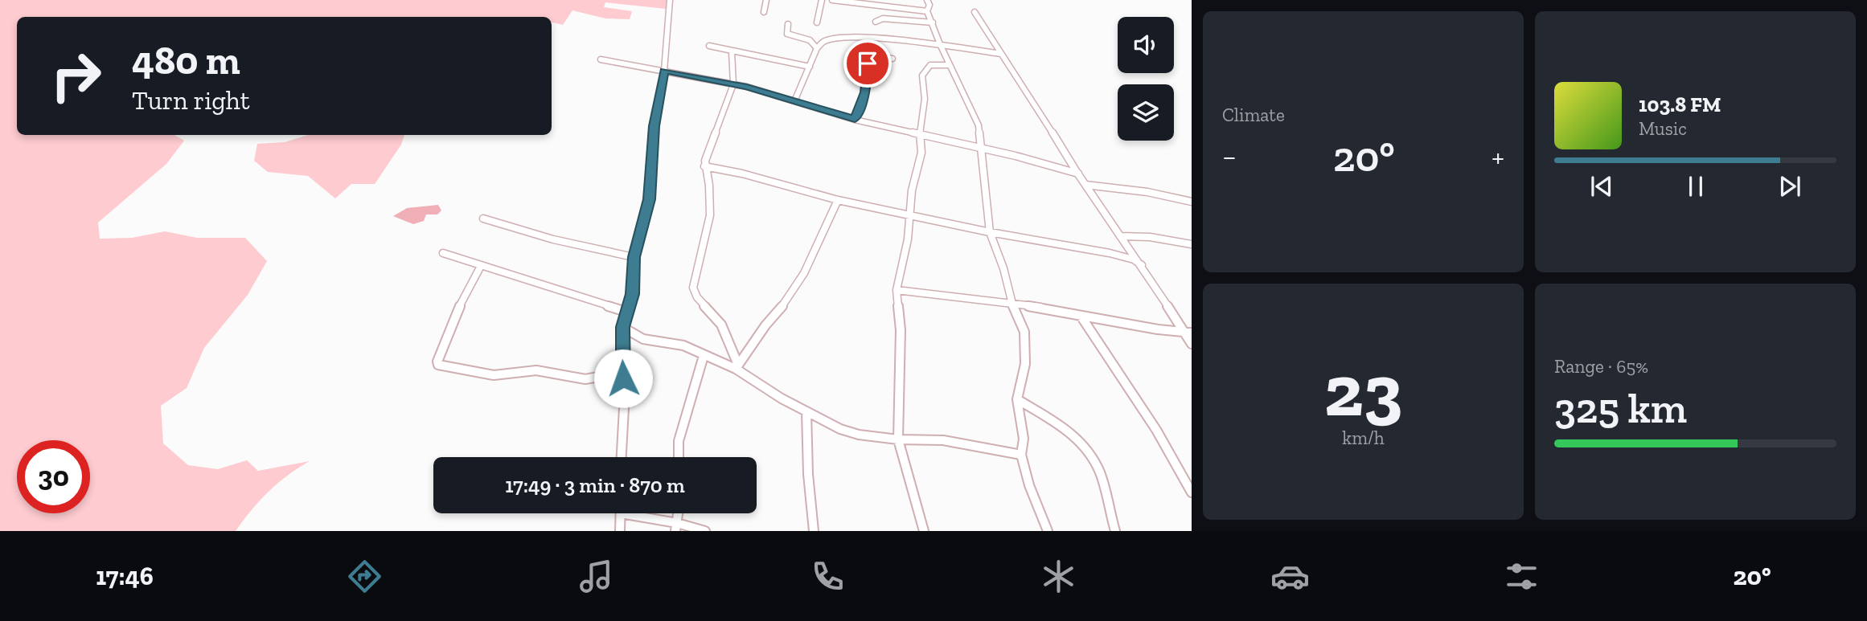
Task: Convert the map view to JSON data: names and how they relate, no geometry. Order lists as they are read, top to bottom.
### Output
{
  "page": {
    "tile": [
      "Climate",
      ["23", "km/h"],
      ["Range · 65%", "325 km"]
    ],
    "turn": ["480 m", "Turn right"],
    "song": ["103.8 FM", "Music"],
    "heat": ["−", "20°", "+"],
    "limit": "30",
    "trip": "17:49 · 3 min · 870 m",
    "tabs": ["17:46", "20°"]
  }
}
